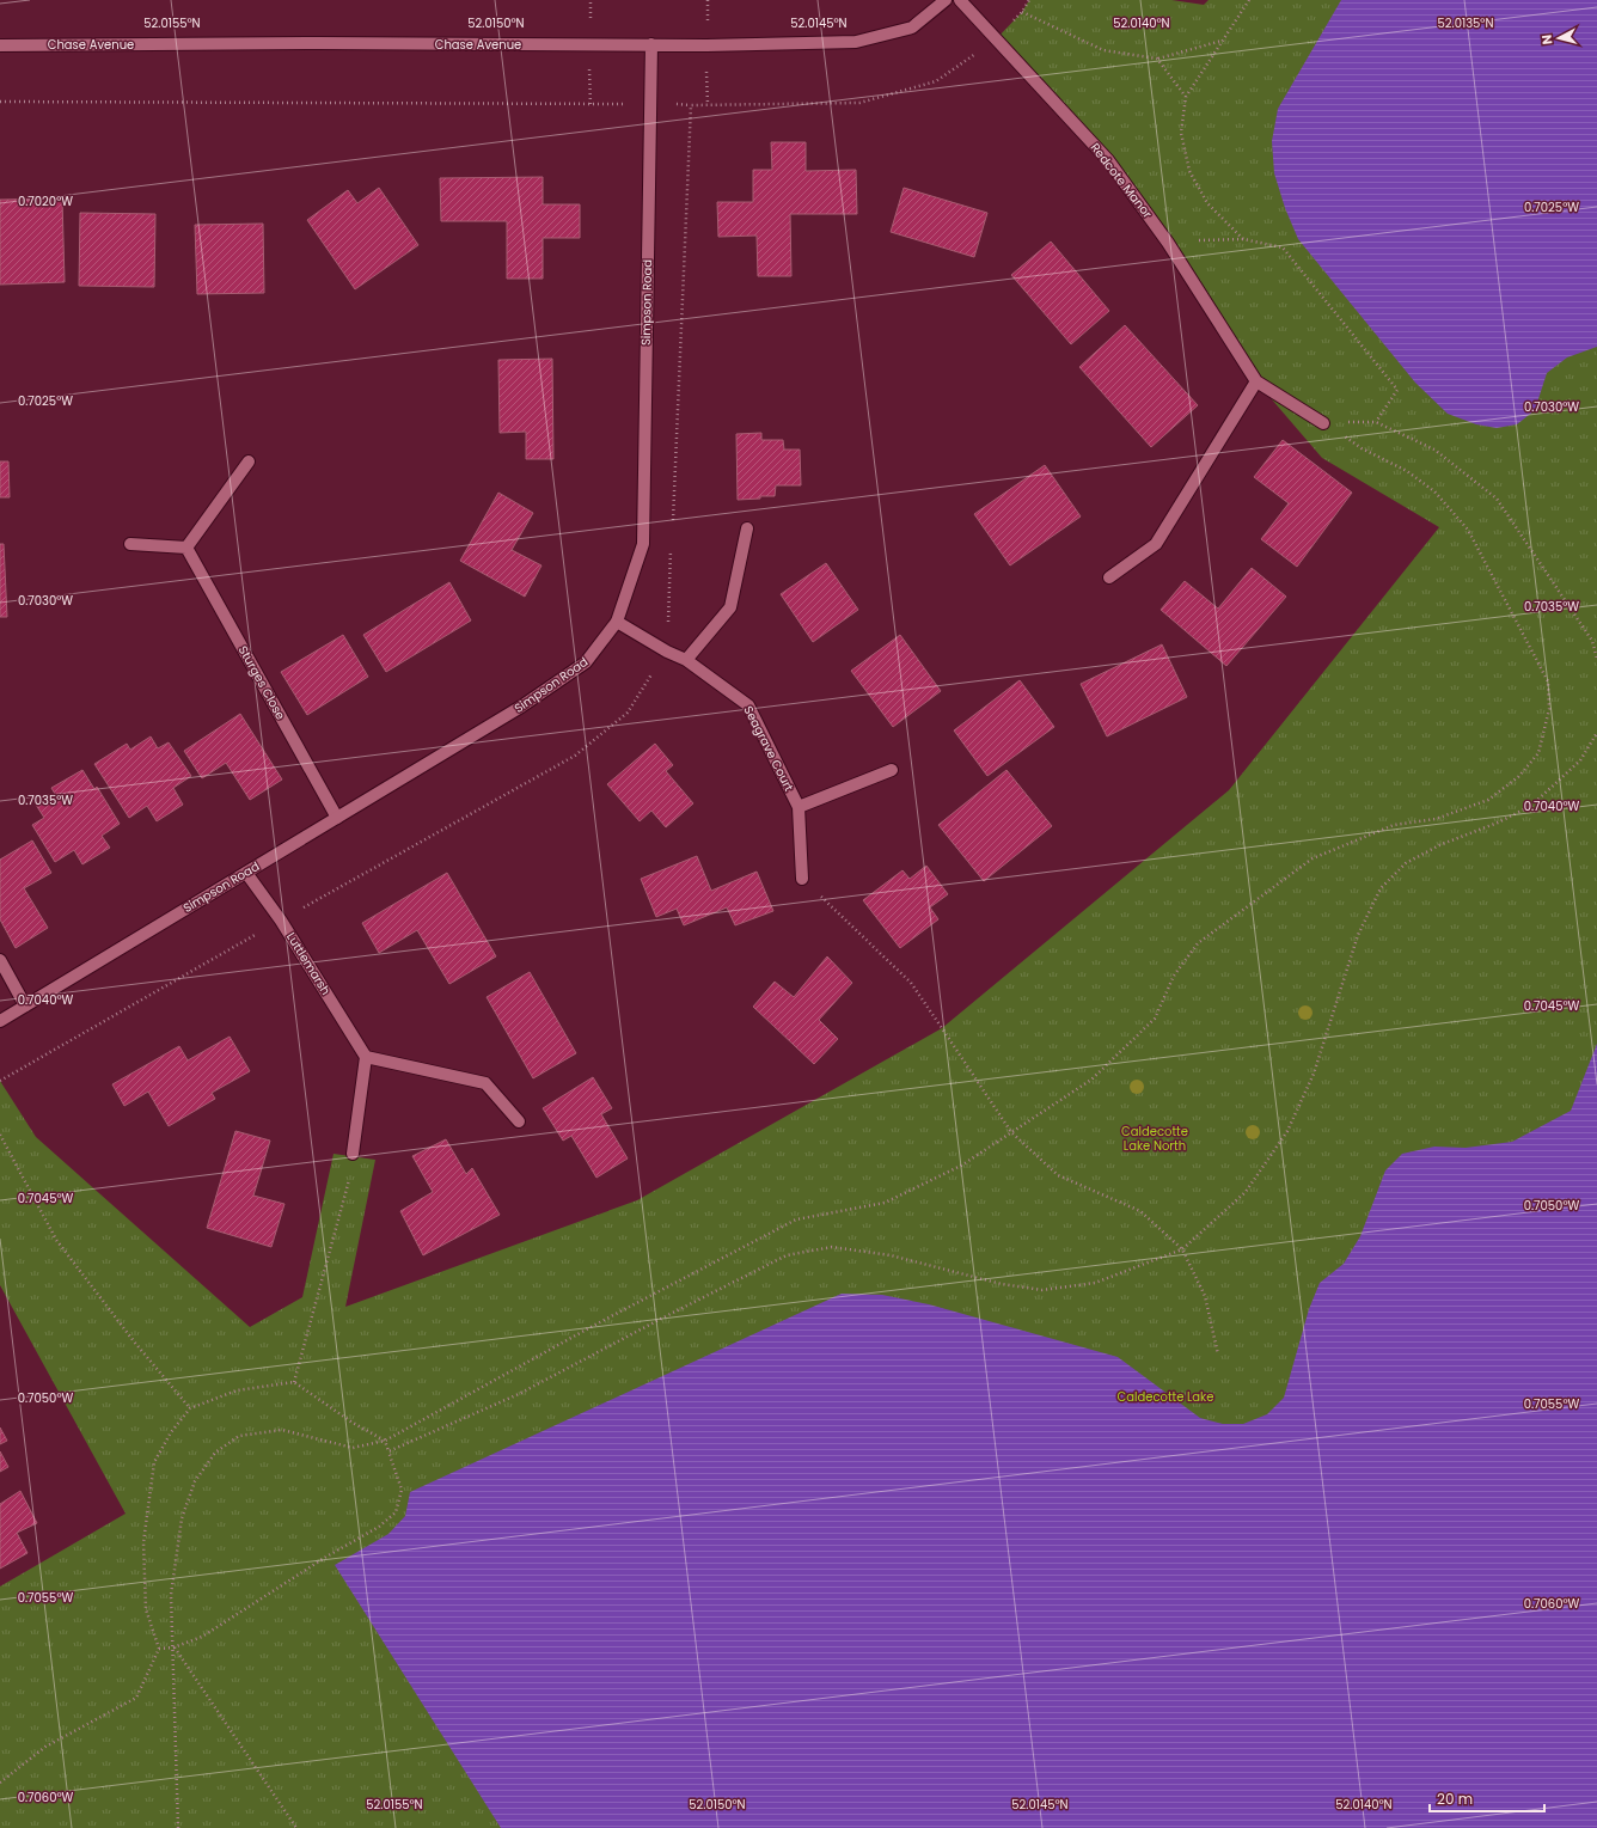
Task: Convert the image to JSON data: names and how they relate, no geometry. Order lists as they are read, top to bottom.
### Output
{
  "streets": {
    "street": [
      "Chase Avenue",
      "Redcote Manor",
      "Simpson Road",
      "Sturges Close",
      "Seagrave Court",
      "Luttlemarsh"
    ]
  },
  "crossings": [
    ["Chase Avenue", "Simpson Road"],
    ["Simpson Road", "Sturges Close"],
    ["Simpson Road", "Seagrave Court"],
    ["Simpson Road", "Luttlemarsh"]
  ],
  "parks": ["Caldecotte Lake North", "Caldecotte Lake"],
  "scale_bar": "20 m",
  "north": "left",
  "coordinates": [
    "52.0155°N",
    "52.0150°N",
    "52.0145°N",
    "52.0140°N",
    "52.0135°N",
    "0.7020°W",
    "0.7025°W",
    "0.7030°W",
    "0.7035°W",
    "0.7040°W",
    "0.7045°W",
    "0.7050°W",
    "0.7055°W",
    "0.7060°W"
  ]
}
